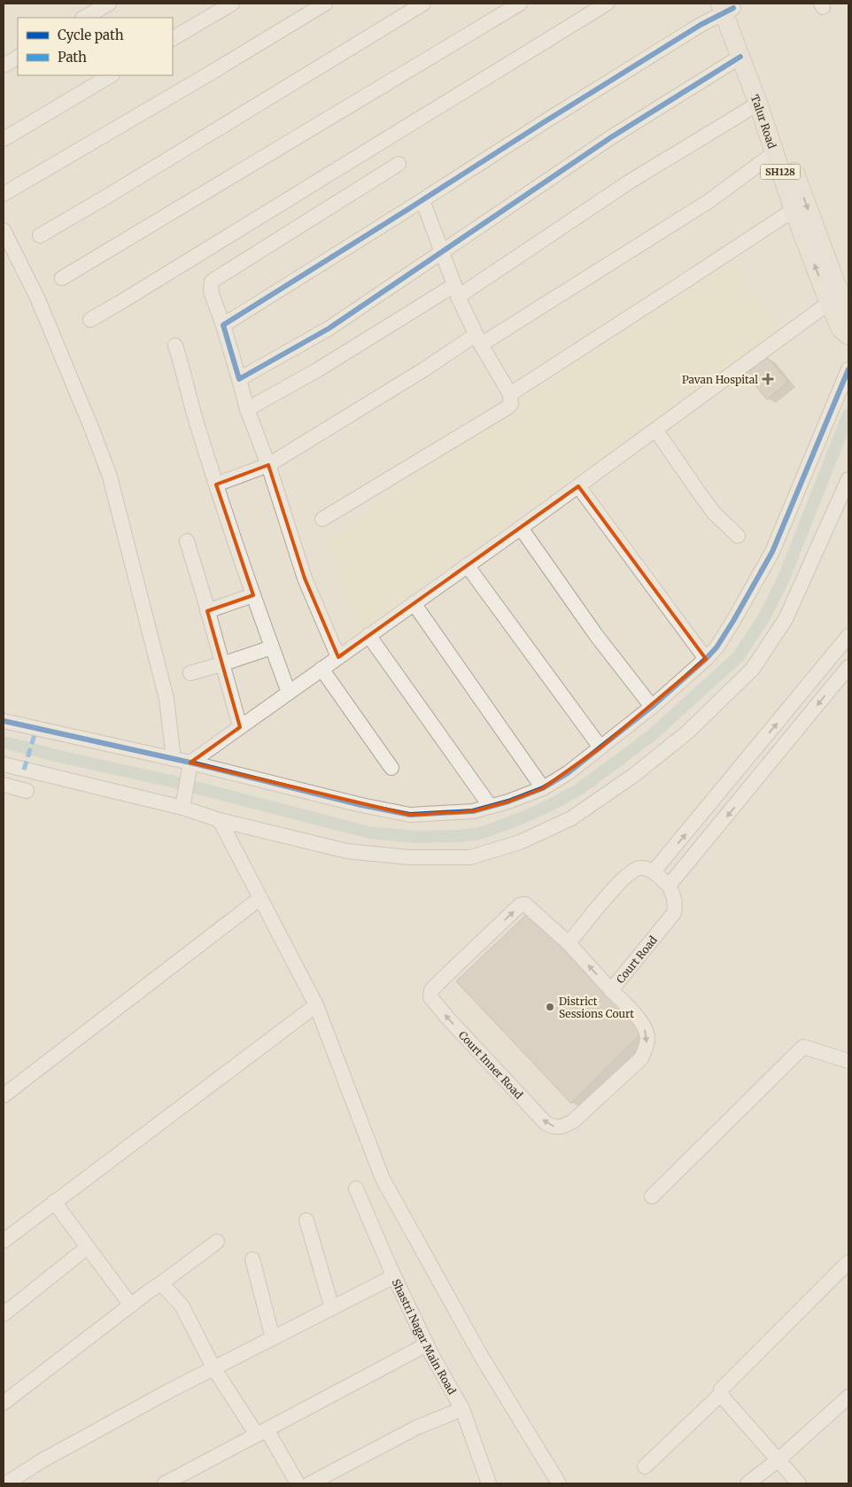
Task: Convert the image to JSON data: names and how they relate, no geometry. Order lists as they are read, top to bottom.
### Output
{
  "streets": {
    "main road": ["Talur Road", "SH128"],
    "street": ["Court Road", "Court Inner Road", "Shastri Nagar Main Road"]
  },
  "crossings": [
    ["Court Road", "Court Inner Road"]
  ],
  "places": {
    "health": ["Pavan Hospital"],
    "other": ["District Sessions Court"]
  },
  "legend": ["Cycle path", "Path"]
}
